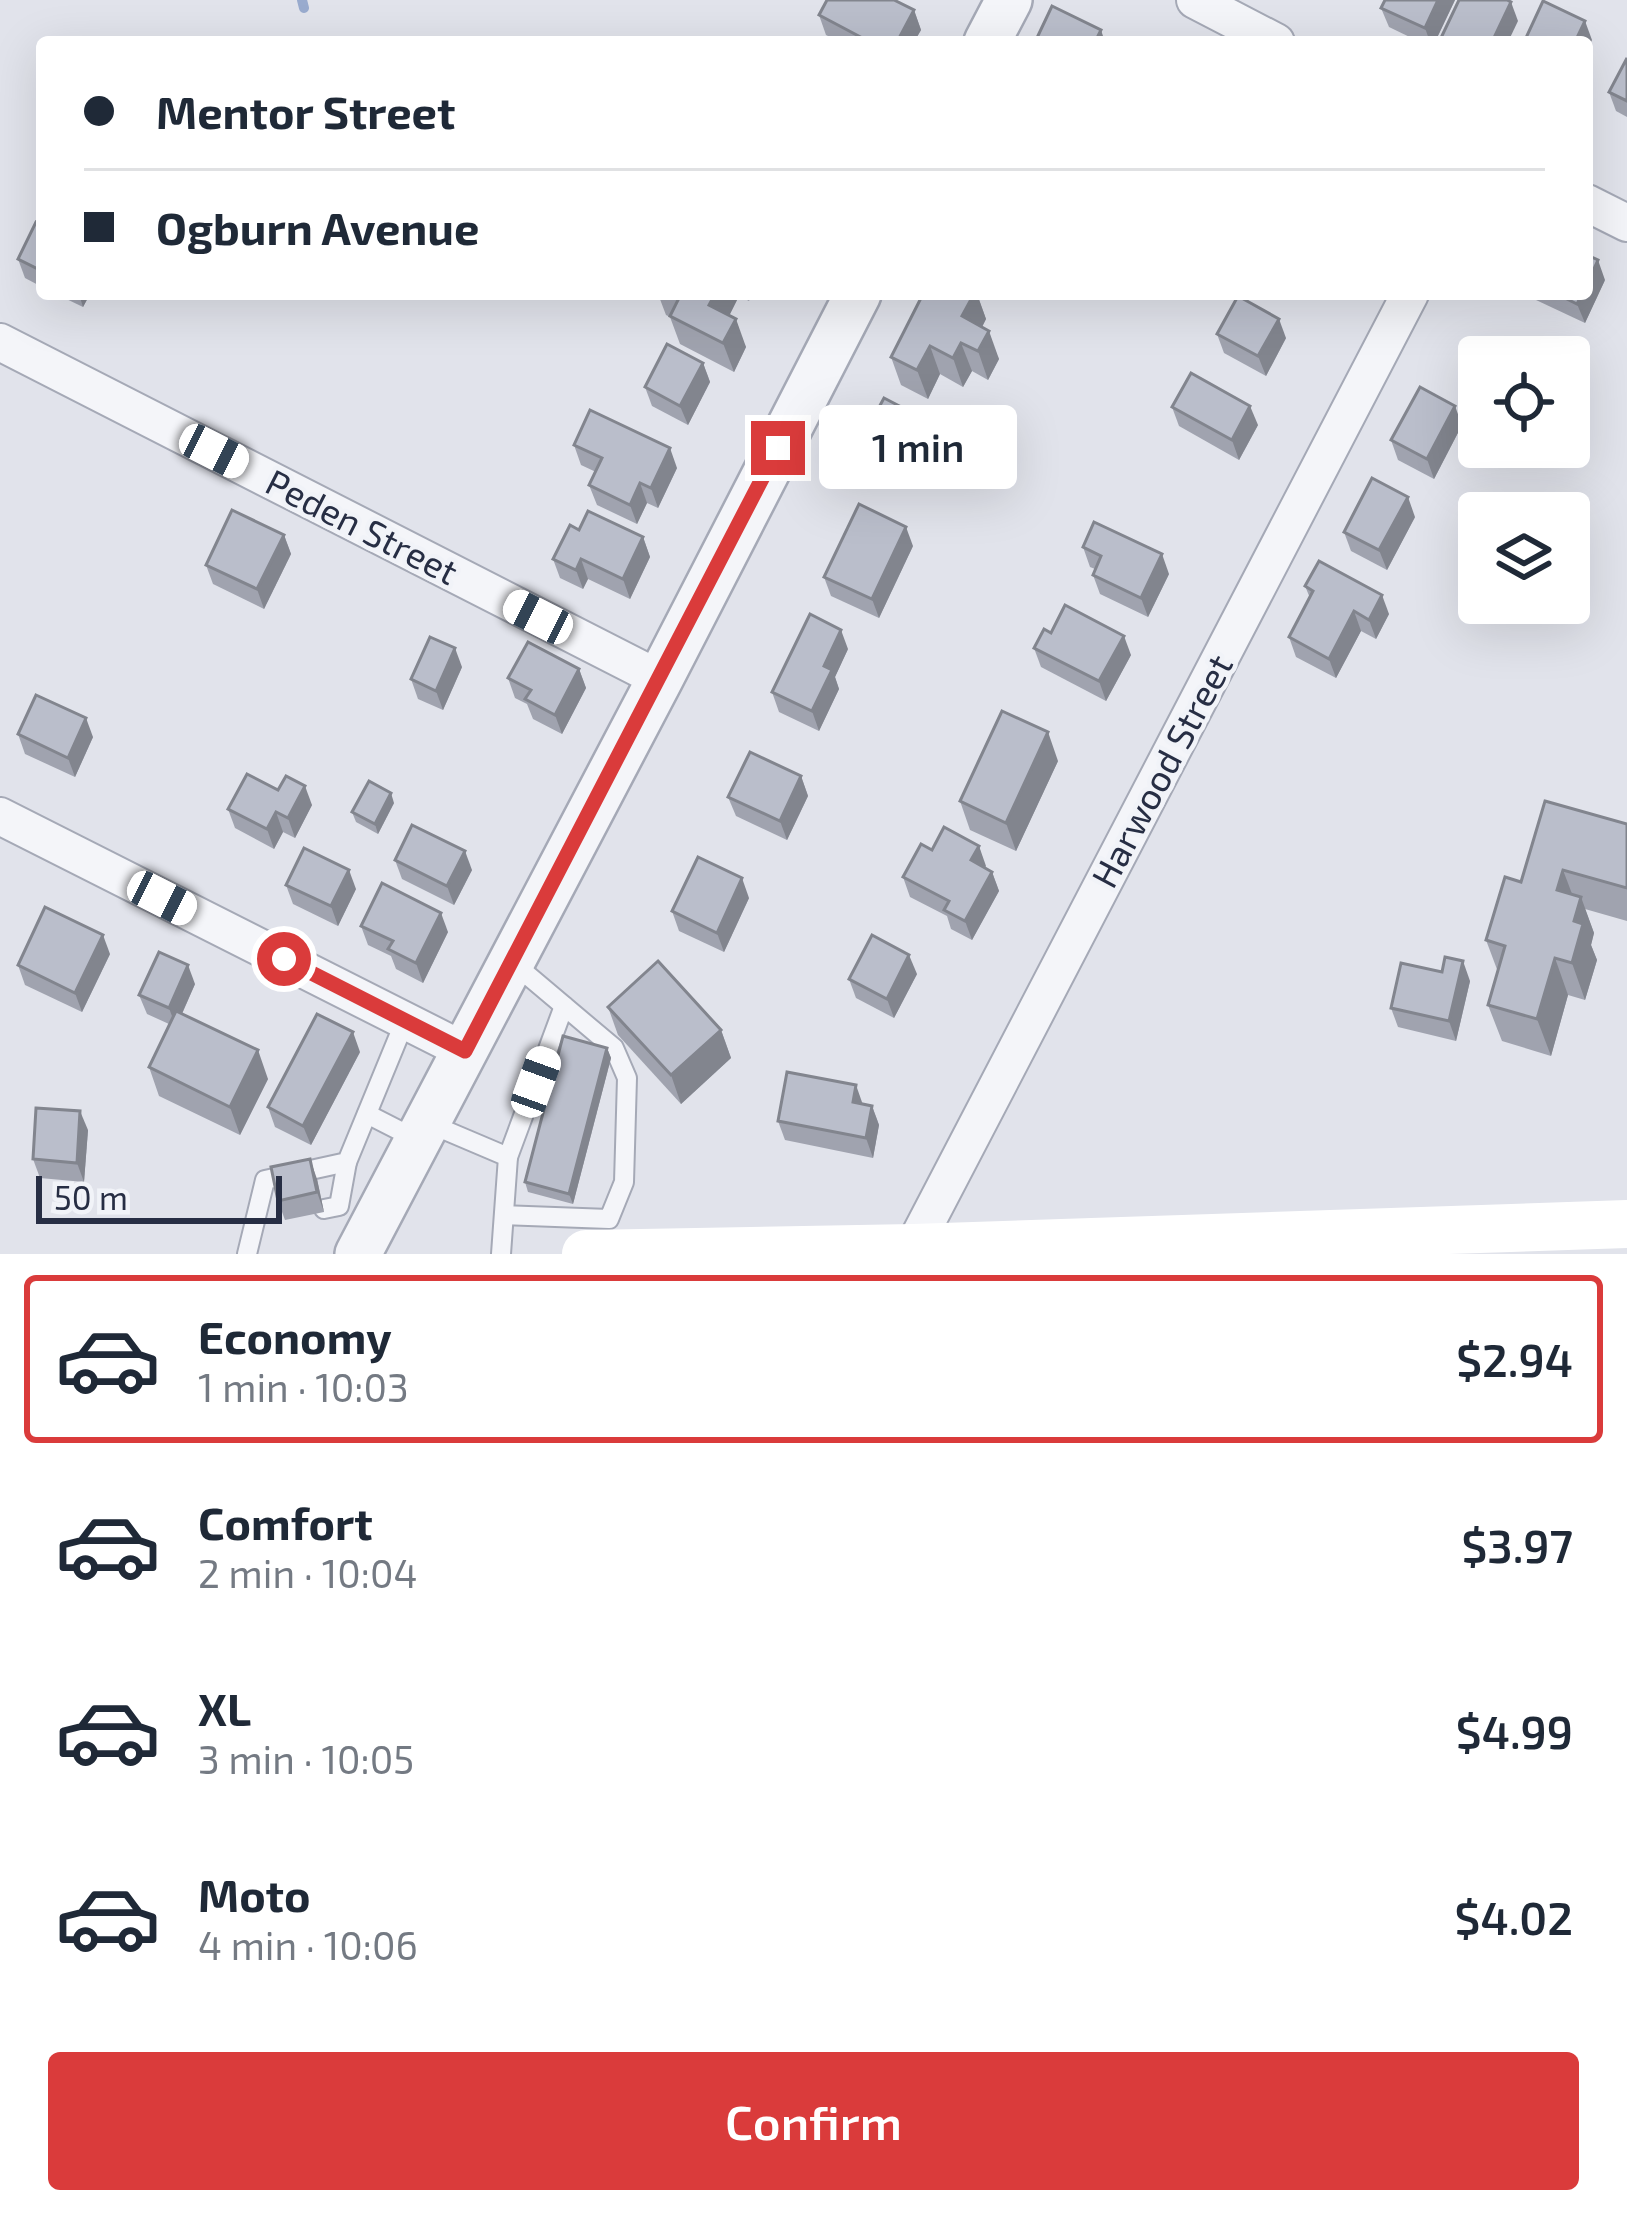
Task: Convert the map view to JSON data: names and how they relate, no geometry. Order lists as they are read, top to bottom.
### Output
{
  "streets": {
    "street": ["Peden Street", "Harwood Street"]
  },
  "scale_bar": "50 m",
  "page": {
    "banner": ["Mentor Street", "Ogburn Avenue"],
    "bubble": "1 min",
    "scale": "50 m",
    "list": [
      {
        "name": "Economy",
        "note": "1 min · 10:03",
        "value": "$2.94"
      },
      {
        "name": "Comfort",
        "note": "2 min · 10:04",
        "value": "$3.97"
      },
      {
        "name": "XL",
        "note": "3 min · 10:05",
        "value": "$4.99"
      },
      {
        "name": "Moto",
        "note": "4 min · 10:06",
        "value": "$4.02"
      }
    ],
    "buttons": "Confirm"
  }
}
